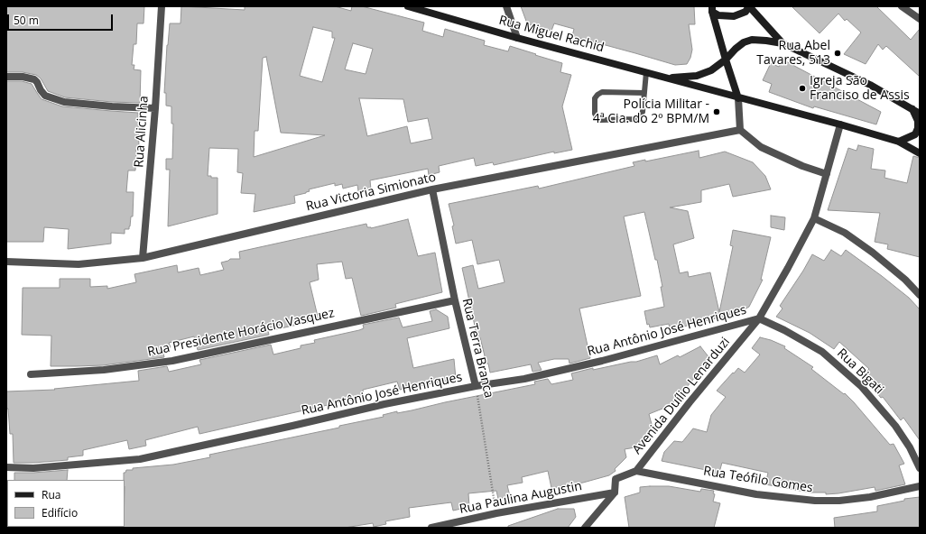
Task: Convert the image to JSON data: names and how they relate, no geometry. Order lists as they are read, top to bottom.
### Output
{
  "streets": {
    "main road": ["Rua Miguel Rachid"],
    "street": [
      "Rua Alicinha",
      "Rua Victoria Simionato",
      "Rua Antônio José Henriques",
      "Rua Presidente Horácio Vasquez",
      "Rua Terra Branca",
      "Rua Bigati",
      "Avenida Duílio Lenarduzi",
      "Rua Teófilo Gomes",
      "Rua Paulina Augustin"
    ]
  },
  "crossings": [
    ["Rua Miguel Rachid", "Avenida Duílio Lenarduzi"],
    ["Rua Alicinha", "Rua Victoria Simionato"],
    ["Rua Victoria Simionato", "Rua Terra Branca"],
    ["Rua Antônio José Henriques", "Rua Terra Branca"],
    ["Rua Antônio José Henriques", "Rua Bigati"],
    ["Rua Antônio José Henriques", "Avenida Duílio Lenarduzi"],
    ["Rua Presidente Horácio Vasquez", "Rua Terra Branca"],
    ["Rua Terra Branca", "Rua Paulina Augustin"],
    ["Rua Bigati", "Avenida Duílio Lenarduzi"],
    ["Avenida Duílio Lenarduzi", "Rua Teófilo Gomes"],
    ["Avenida Duílio Lenarduzi", "Rua Paulina Augustin"]
  ],
  "places": ["Rua Abel Tavares, 513", "Igreja São Franciso de Assis", "Polícia Militar - 4ª Cia. do 2º BPM/M"],
  "legend": ["Rua", "Edifício"],
  "scale_bar": "50 m"
}
